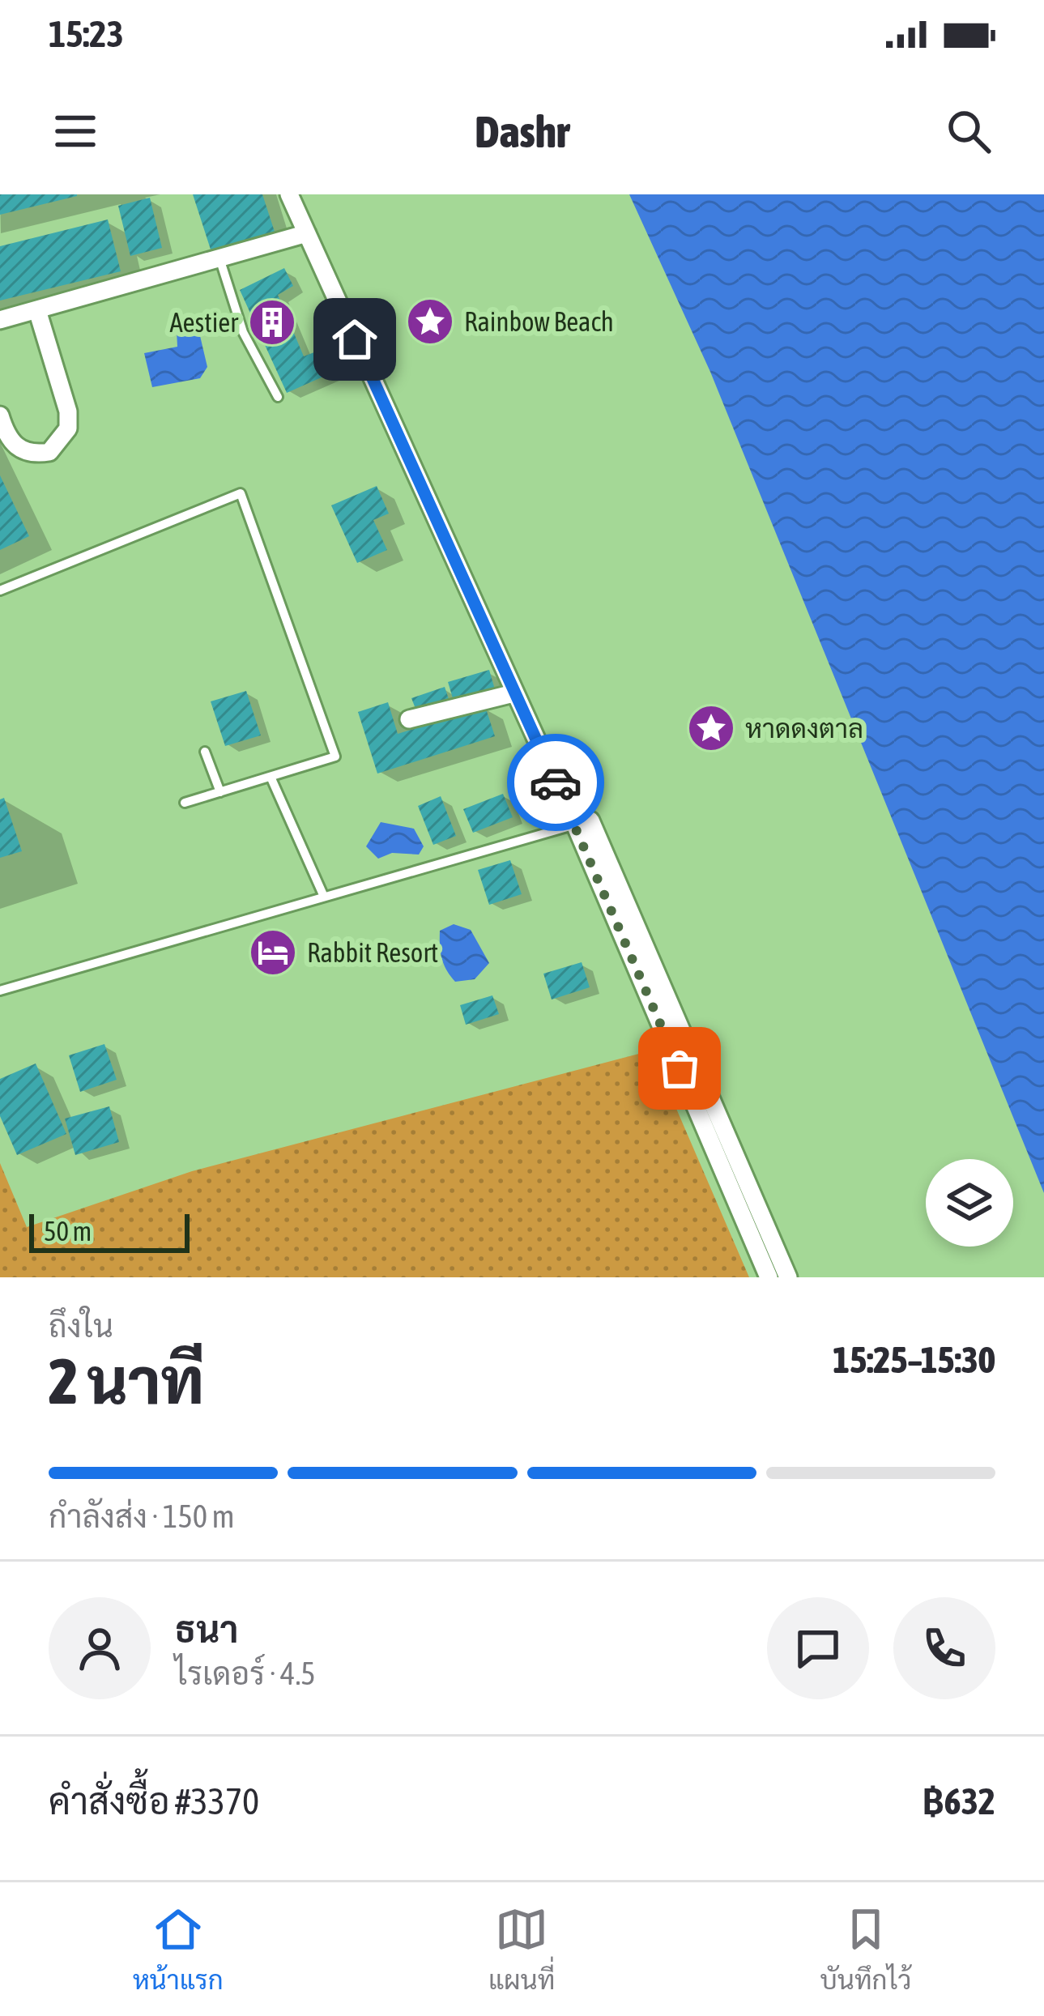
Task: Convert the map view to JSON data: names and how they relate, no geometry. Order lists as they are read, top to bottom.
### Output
{
  "places": {
    "place": ["Rainbow Beach", "หาดดงตาล"],
    "building": ["Aestier"],
    "hotel": ["Rabbit Resort"]
  },
  "scale_bar": "50 m",
  "page": {
    "status": "15:23",
    "header": "Dashr",
    "scale": "50 m",
    "heading": ["2 นาที", "ถึงใน", "15:25–15:30"],
    "panel": [
      "ธนา",
      "ไรเดอร์ · 4.5",
      "คำสั่งซื้อ #3370",
      "฿632"
    ],
    "bar": "กำลังส่ง · 150 m",
    "tabs": ["หน้าแรก", "แผนที่", "บันทึกไว้"]
  }
}
